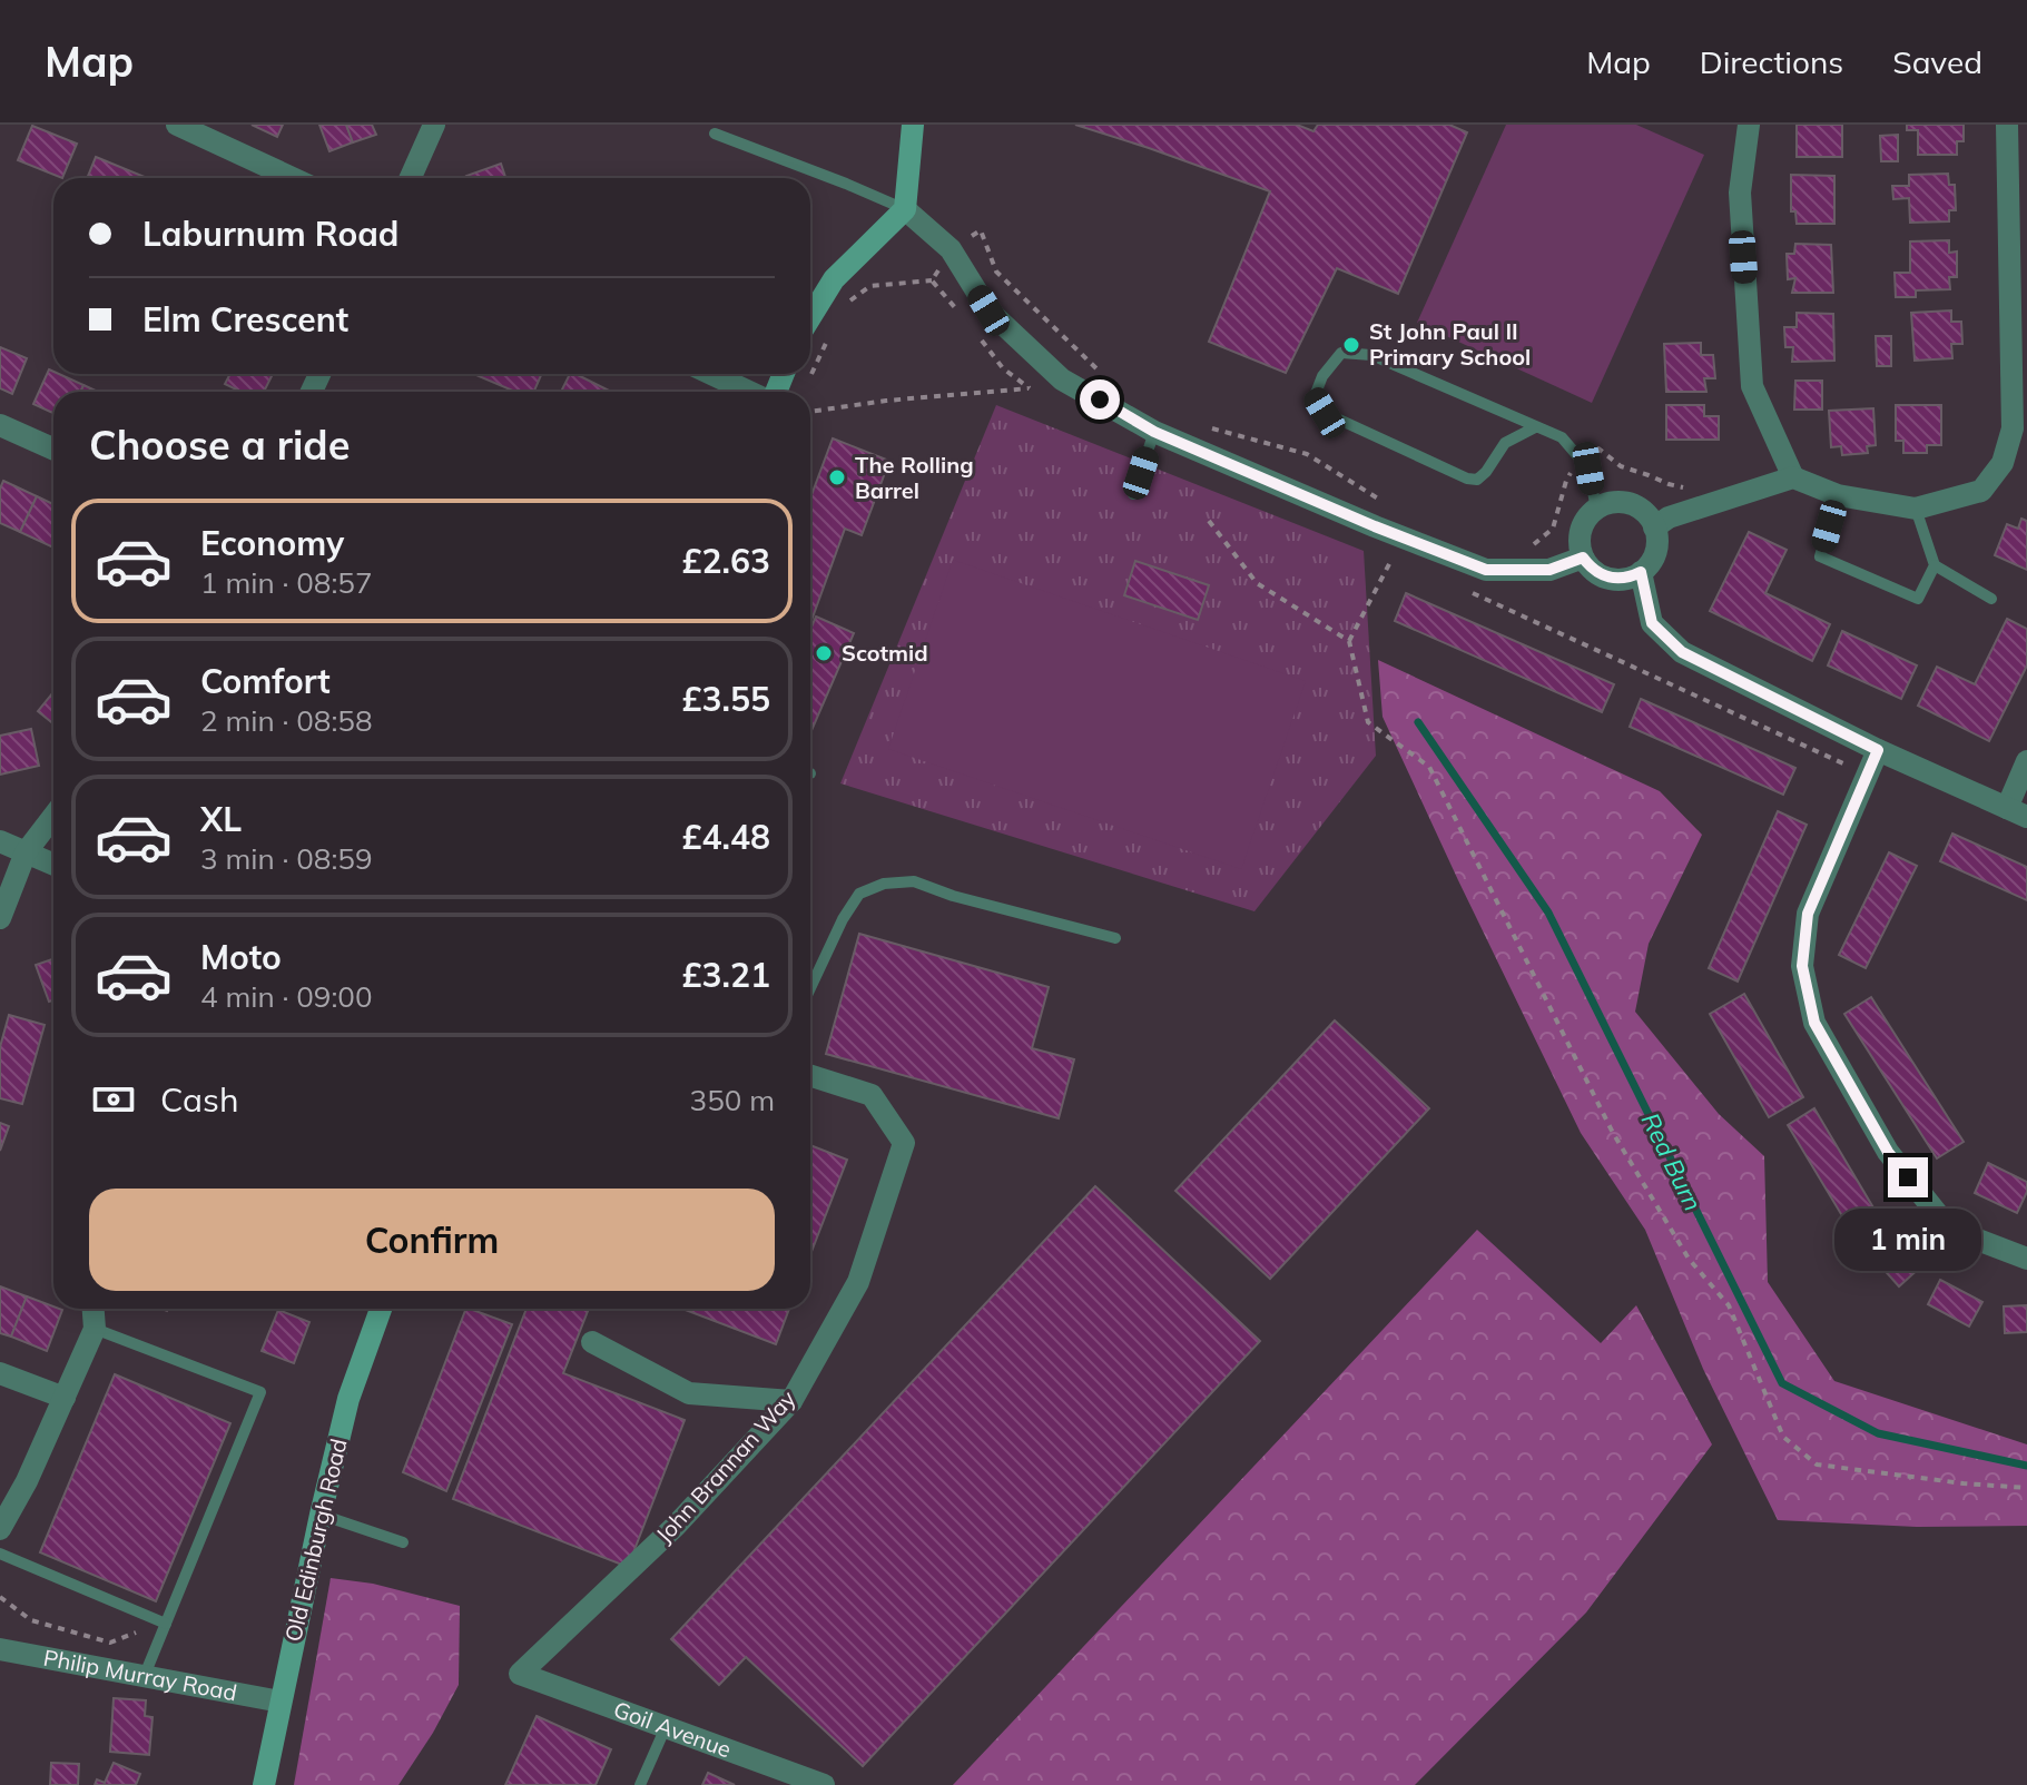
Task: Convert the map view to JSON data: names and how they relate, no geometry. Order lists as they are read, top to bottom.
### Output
{
  "streets": {
    "main road": ["Old Edinburgh Road"],
    "street": ["John Brannan Way", "Philip Murray Road", "Goil Avenue"]
  },
  "crossings": [
    ["John Brannan Way", "Goil Avenue"],
    ["Old Edinburgh Road", "Philip Murray Road"]
  ],
  "water": ["Red Burn"],
  "places": ["St John Paul II Primary School", "The Rolling Barrel", "Scotmid"],
  "page": {
    "header": "Map",
    "nav": ["Map", "Directions", "Saved"],
    "banner": ["Laburnum Road", "Elm Crescent"],
    "heading": "Choose a ride",
    "list": [
      {
        "name": "Economy",
        "note": "1 min · 08:57",
        "value": "£2.63"
      },
      {
        "name": "Comfort",
        "note": "2 min · 08:58",
        "value": "£3.55"
      },
      {
        "name": "XL",
        "note": "3 min · 08:59",
        "value": "£4.48"
      },
      {
        "name": "Moto",
        "note": "4 min · 09:00",
        "value": "£3.21"
      }
    ],
    "pay": ["Cash", "350 m"],
    "buttons": "Confirm",
    "bubble": "1 min"
  }
}
